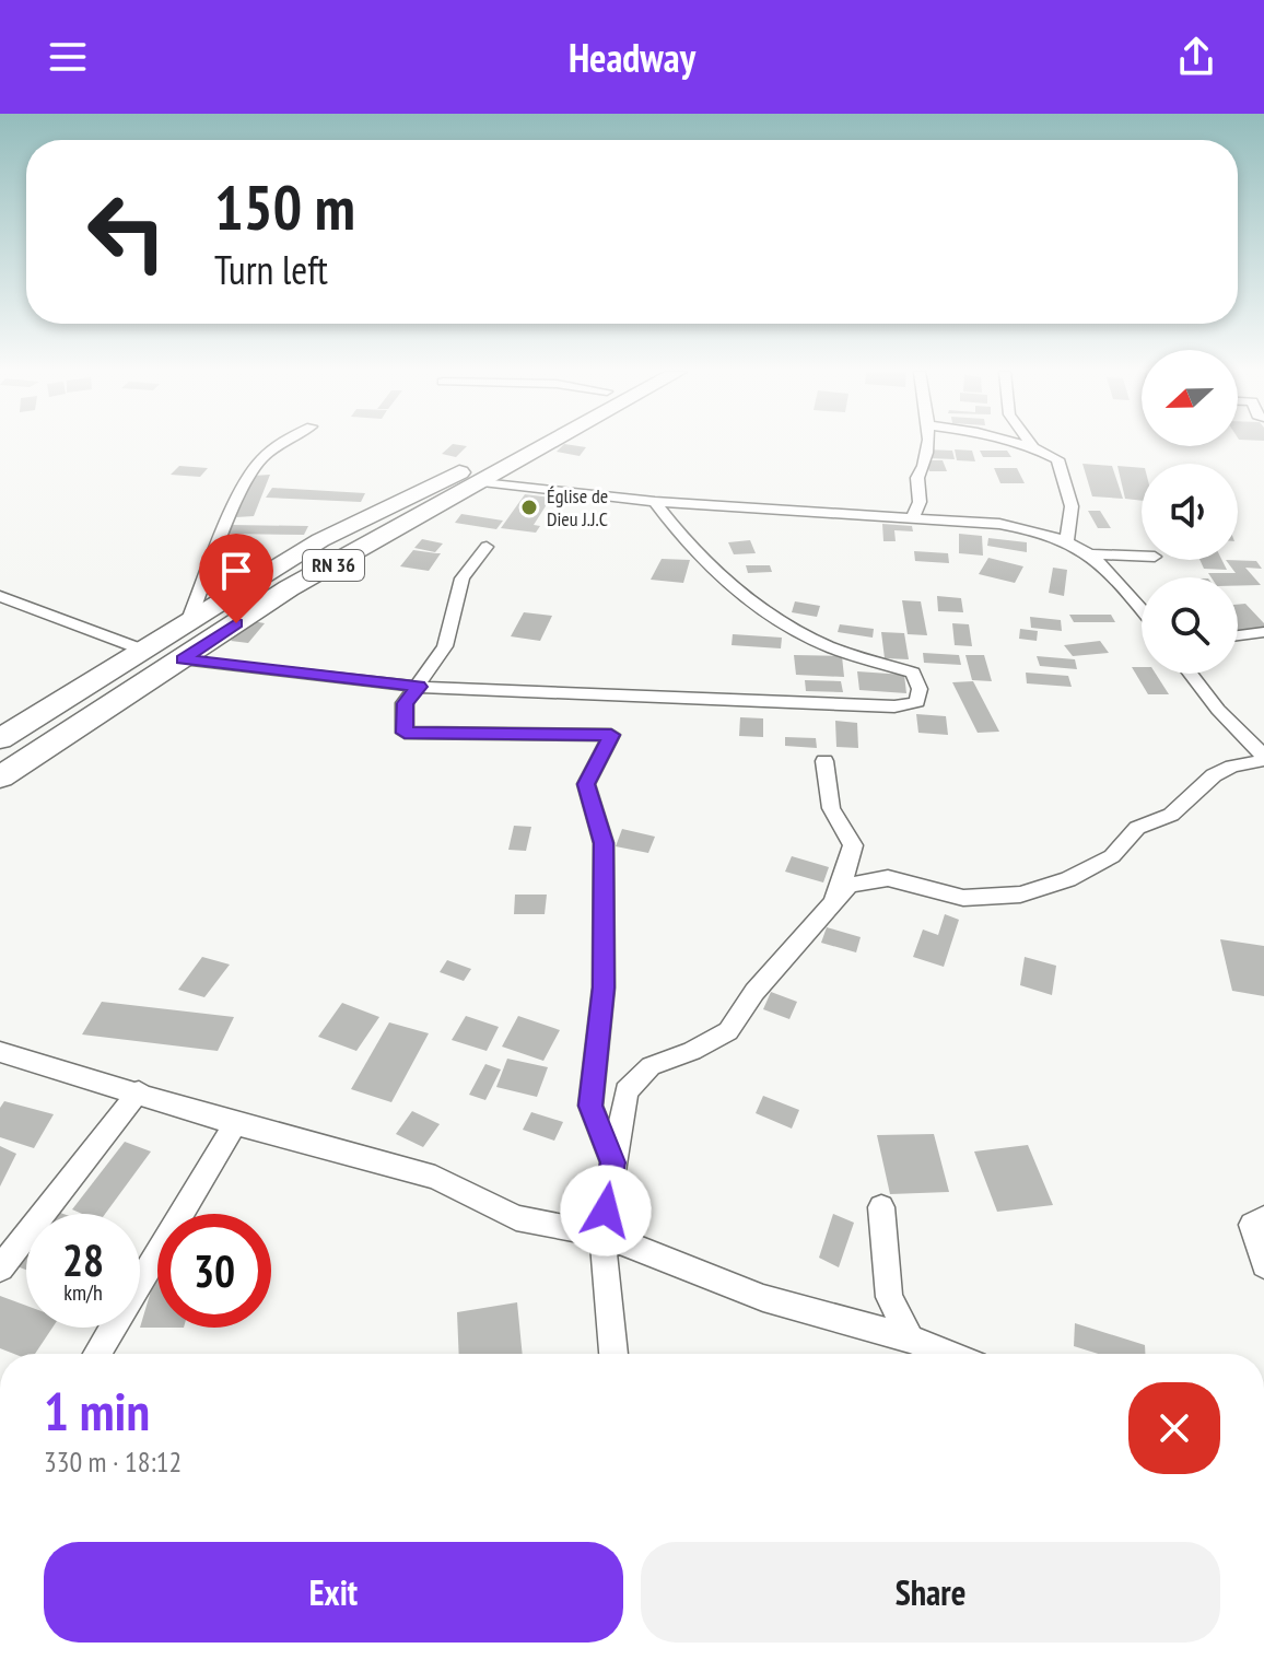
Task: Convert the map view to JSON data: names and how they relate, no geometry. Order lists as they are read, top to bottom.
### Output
{
  "streets": {
    "main road": ["RN 36"]
  },
  "places": ["Église de Dieu J.J.C"],
  "north": "left",
  "page": {
    "header": "Headway",
    "turn": ["150 m", "Turn left"],
    "speed": "28 km/h",
    "limit": "30",
    "heading": ["1 min", "330 m · 18:12"],
    "buttons": ["Exit", "Share"]
  }
}
